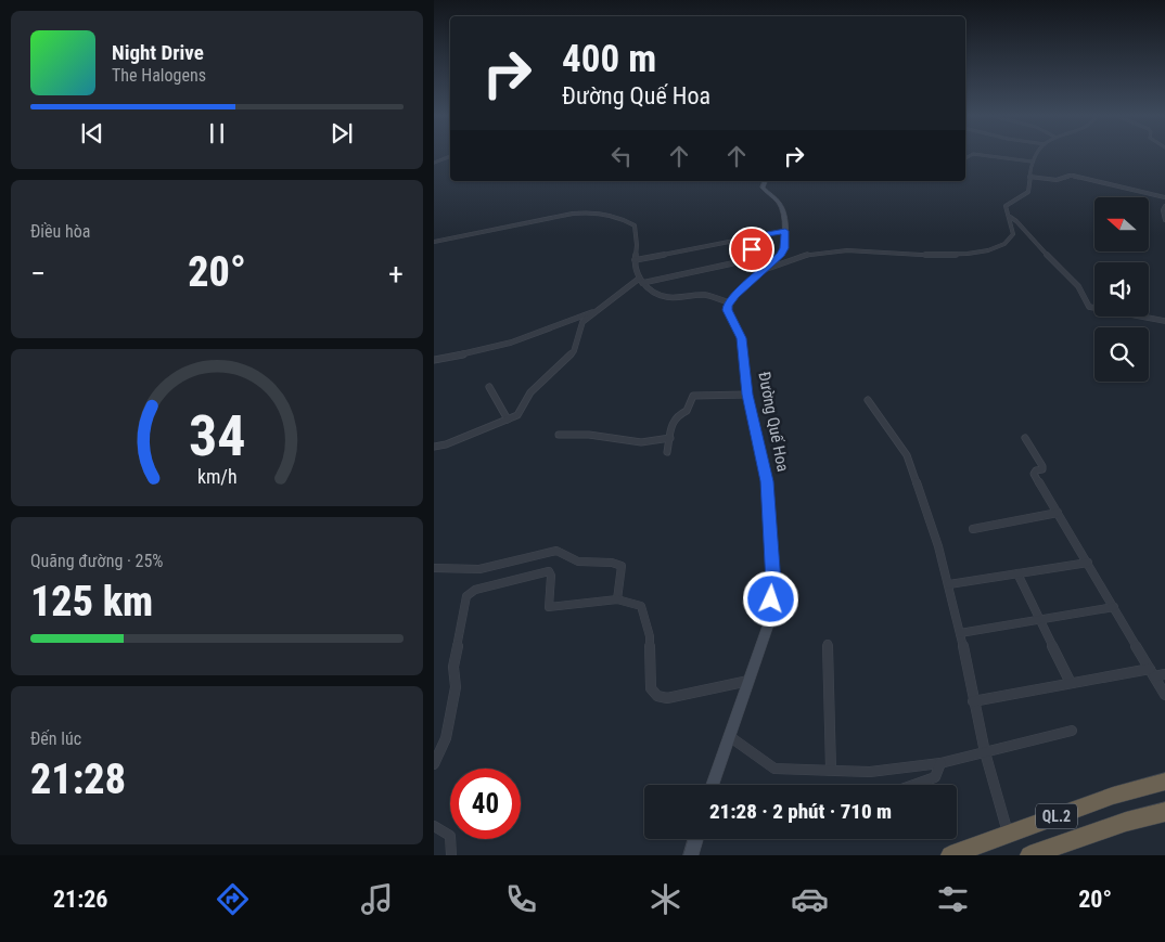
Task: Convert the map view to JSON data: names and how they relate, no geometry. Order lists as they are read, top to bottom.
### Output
{
  "streets": {
    "highway": ["QL.2"],
    "street": ["Đường Quế Hoa"]
  },
  "north": "left",
  "page": {
    "turn": ["400 m", "Đường Quế Hoa"],
    "song": ["Night Drive", "The Halogens"],
    "tile": [
      "Điều hòa",
      ["Quãng đường · 25%", "125 km"],
      ["Đến lúc", "21:28"]
    ],
    "heat": ["−", "20°", "+"],
    "limit": "40",
    "trip": "21:28 · 2 phút · 710 m",
    "tabs": ["21:26", "20°"],
    "gauge": ["34", "km/h"]
  }
}
